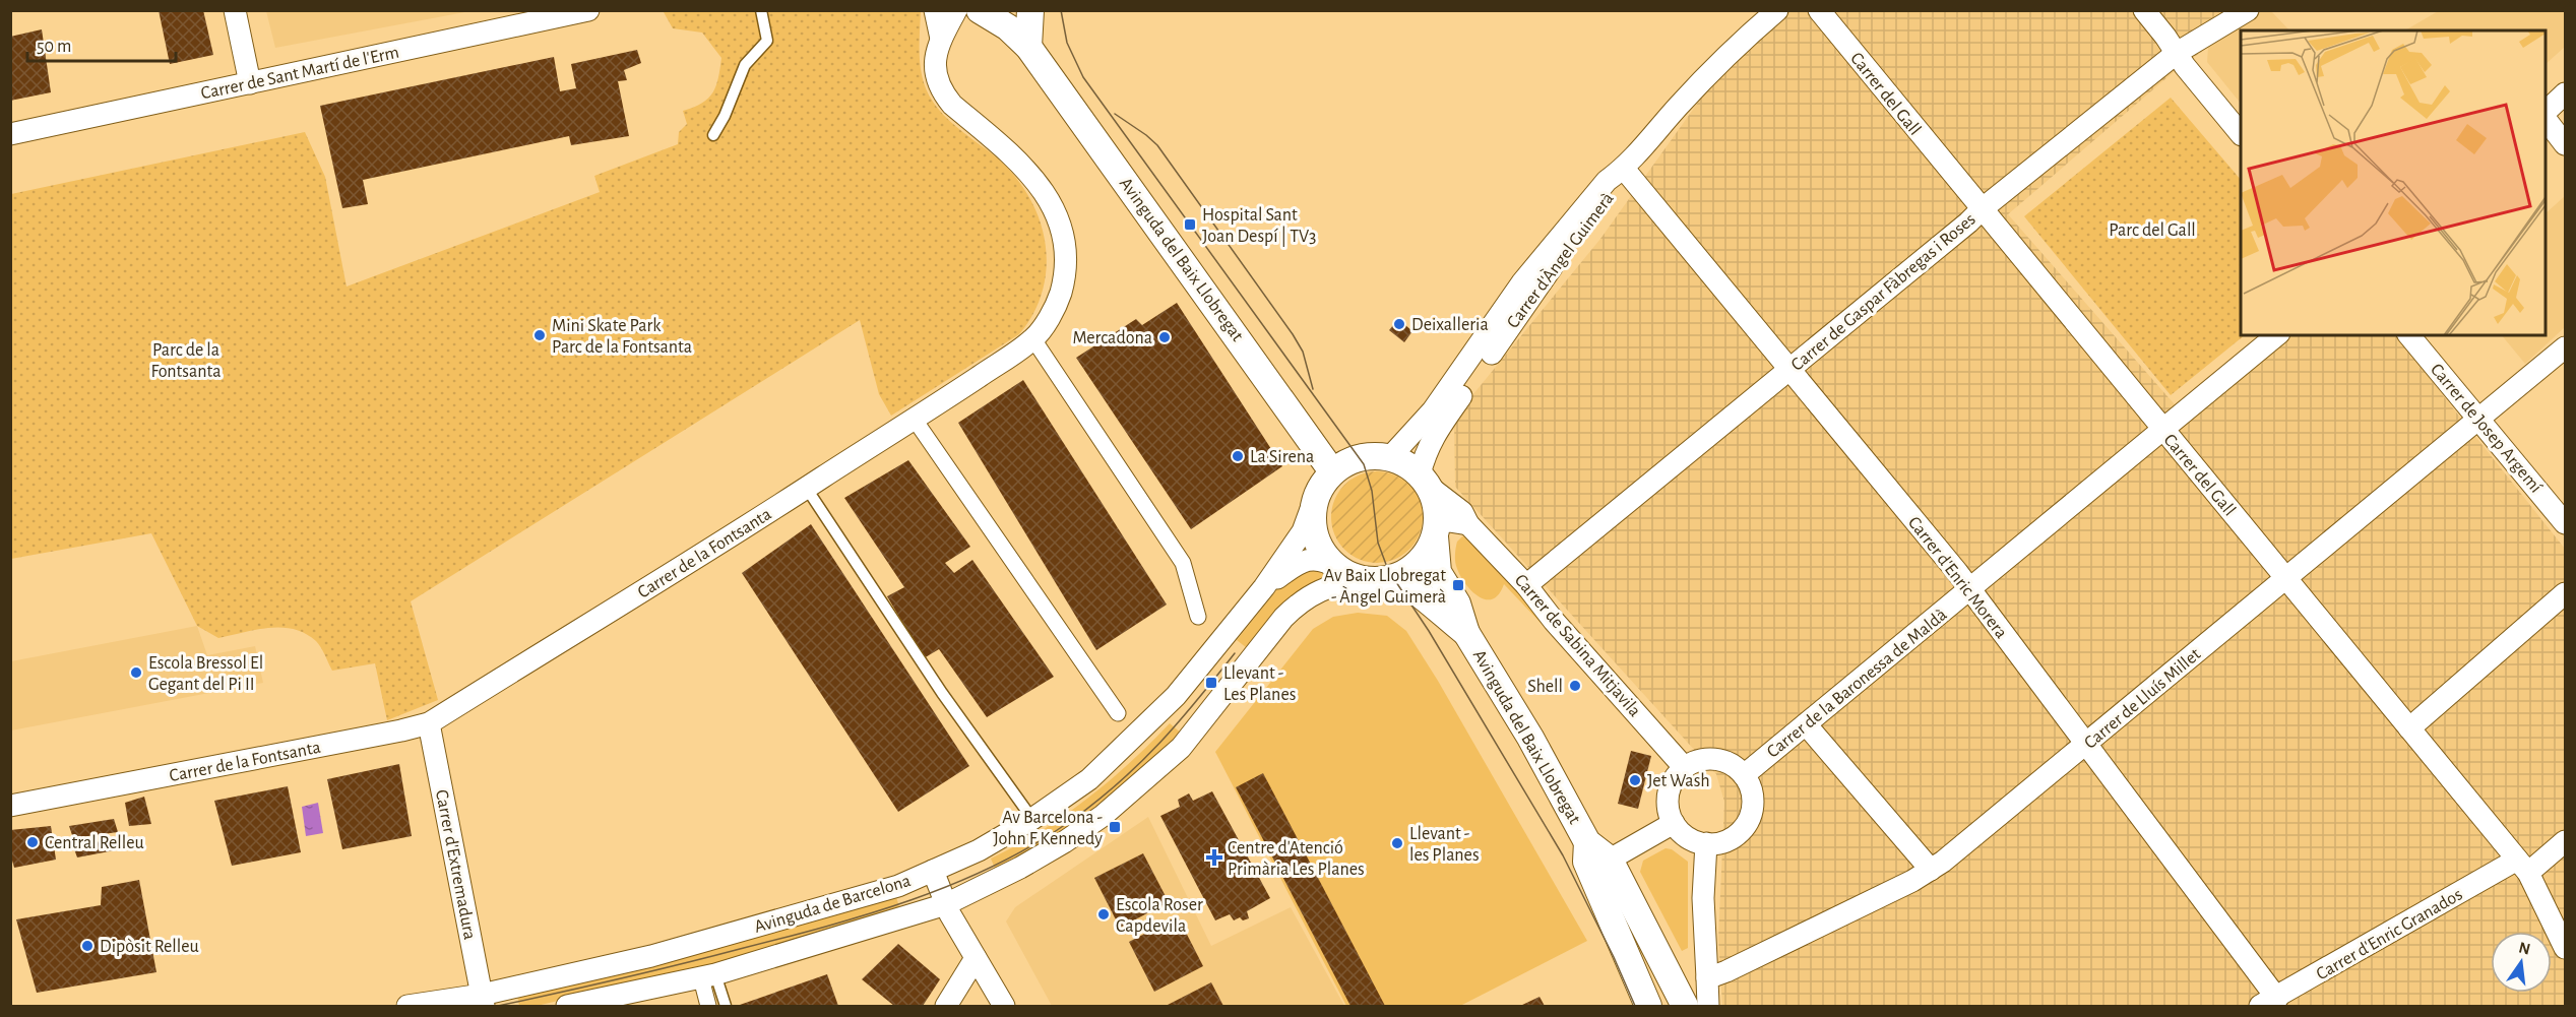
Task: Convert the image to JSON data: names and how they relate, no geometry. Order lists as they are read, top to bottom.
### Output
{
  "streets": {
    "street": [
      "Carrer de Sant Martí de l'Erm",
      "Carrer del Gall",
      "Avinguda del Baix Llobregat",
      "Carrer d'Àngel Guimerà",
      "Carrer de Gaspar Fàbregas i Roses",
      "Carrer de Josep Argemí",
      "Carrer de la Fontsanta",
      "Carrer d'Enric Morera",
      "Carrer de Sabina Mitjavila",
      "Carrer de la Baronessa de Maldà",
      "Carrer de Lluís Millet",
      "Carrer d'Extremadura",
      "Avinguda de Barcelona",
      "Carrer d'Enric Granados"
    ]
  },
  "crossings": [
    ["Carrer del Gall", "Carrer de Gaspar Fàbregas i Roses"],
    ["Carrer del Gall", "Carrer de la Baronessa de Maldà"],
    ["Carrer del Gall", "Carrer de Lluís Millet"],
    ["Carrer del Gall", "Carrer d'Enric Granados"],
    ["Avinguda del Baix Llobregat", "Carrer d'Àngel Guimerà"],
    ["Avinguda del Baix Llobregat", "Carrer de Sabina Mitjavila"],
    ["Avinguda del Baix Llobregat", "Avinguda de Barcelona"],
    ["Carrer d'Àngel Guimerà", "Carrer d'Enric Morera"],
    ["Carrer d'Àngel Guimerà", "Carrer de Sabina Mitjavila"],
    ["Carrer d'Àngel Guimerà", "Avinguda de Barcelona"],
    ["Carrer de Gaspar Fàbregas i Roses", "Carrer d'Enric Morera"],
    ["Carrer de Gaspar Fàbregas i Roses", "Carrer de Sabina Mitjavila"],
    ["Carrer de Josep Argemí", "Carrer de Lluís Millet"],
    ["Carrer de la Fontsanta", "Carrer d'Extremadura"],
    ["Carrer d'Enric Morera", "Carrer de la Baronessa de Maldà"],
    ["Carrer d'Enric Morera", "Carrer de Lluís Millet"],
    ["Carrer d'Enric Morera", "Carrer d'Enric Granados"],
    ["Carrer de Sabina Mitjavila", "Carrer de la Baronessa de Maldà"],
    ["Carrer de Sabina Mitjavila", "Avinguda de Barcelona"],
    ["Carrer d'Extremadura", "Avinguda de Barcelona"]
  ],
  "parks": ["Parc del Gall", "Parc de la Fontsanta"],
  "places": {
    "transit": [
      "Hospital Sant Joan Despí | TV3",
      "Av Baix Llobregat - Àngel Guimerà",
      "Llevant - Les Planes",
      "Av Barcelona - John F Kennedy"
    ],
    "other": [
      "Deixalleria",
      "Mini Skate Park Parc de la Fontsanta",
      "Mercadona",
      "La Sirena",
      "Escola Bressol El Gegant del Pi II",
      "Shell",
      "Jet Wash",
      "Central Relleu",
      "Llevant - les Planes",
      "Escola Roser Capdevila",
      "Dipòsit Relleu"
    ],
    "health": ["Centre d'Atenció Primària Les Planes"]
  },
  "scale_bar": "50 m",
  "north": "top"
}
